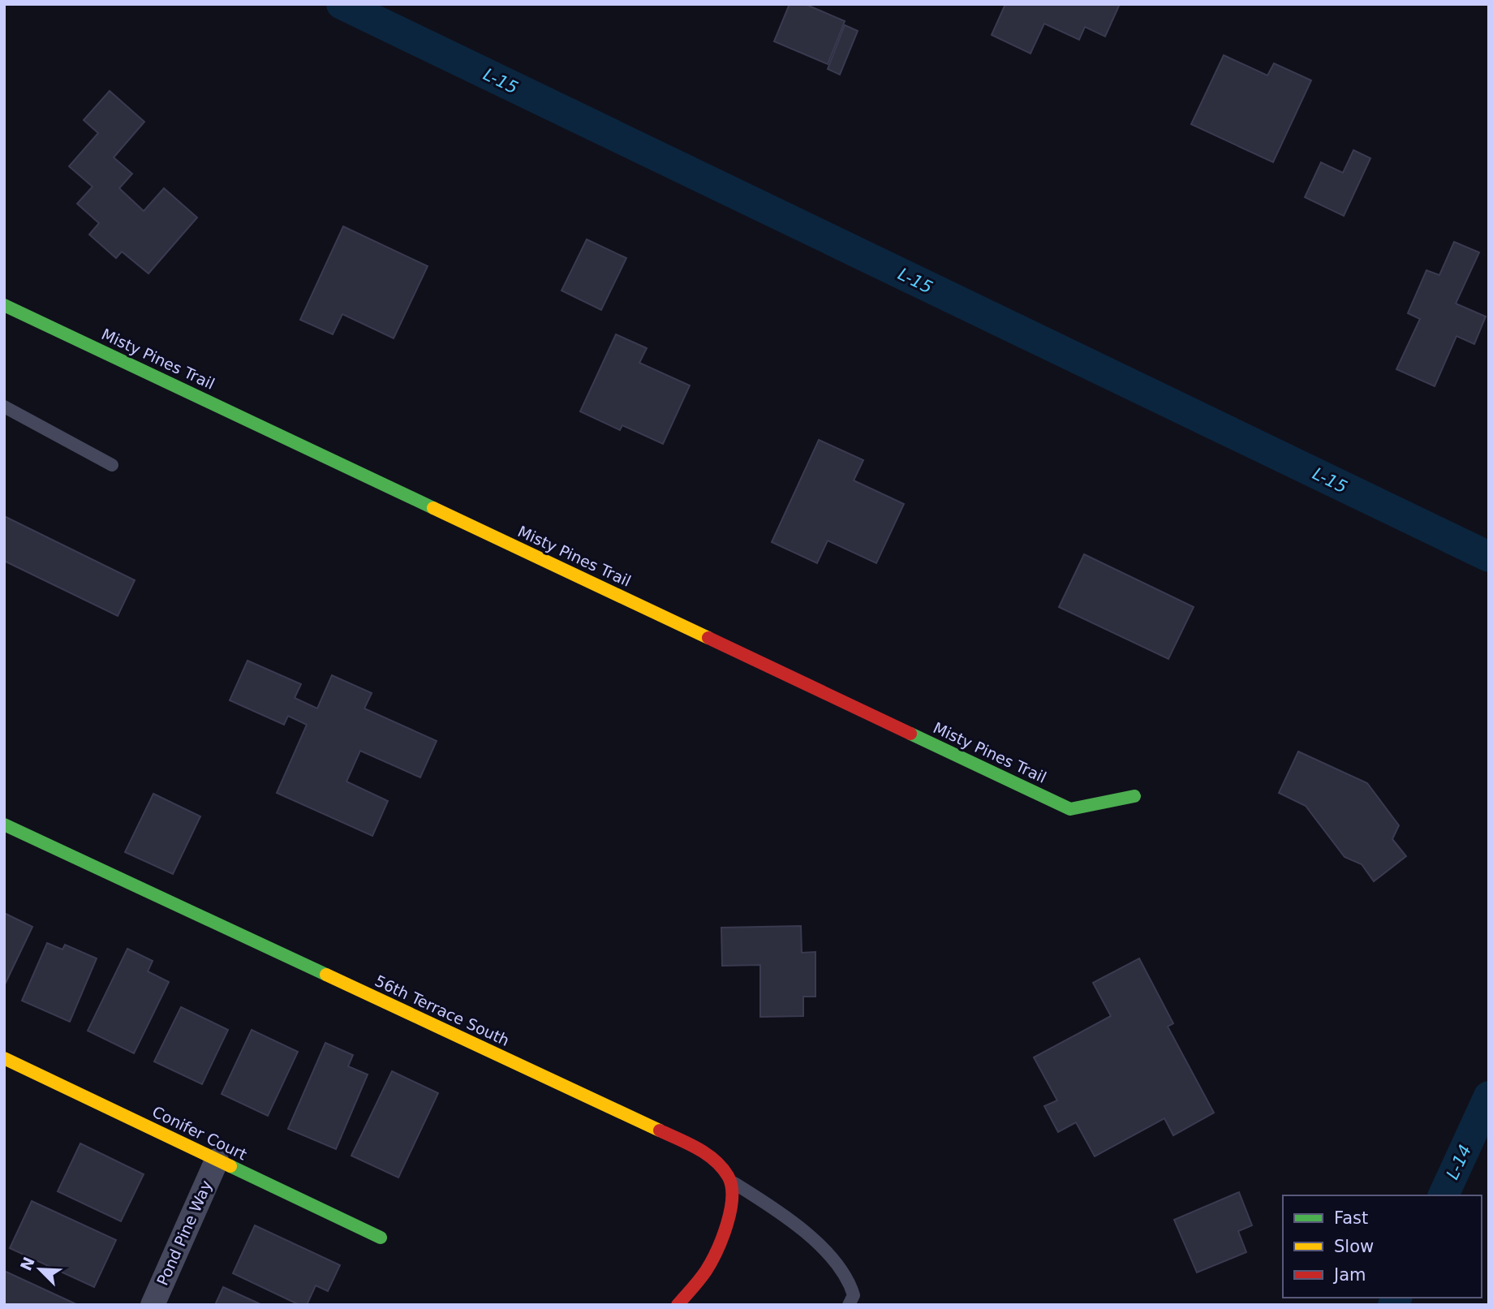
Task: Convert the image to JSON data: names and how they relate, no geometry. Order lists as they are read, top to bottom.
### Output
{
  "streets": {
    "street": [
      "Misty Pines Trail",
      "56th Terrace South",
      "Conifer Court",
      "Pond Pine Way"
    ]
  },
  "crossings": [
    ["Conifer Court", "Pond Pine Way"]
  ],
  "water": ["L-15", "L-14"],
  "legend": ["Fast", "Slow", "Jam"],
  "north": "top left"
}
